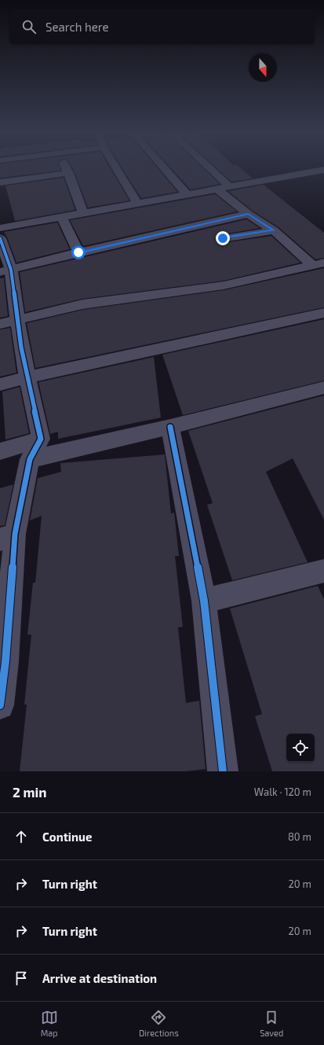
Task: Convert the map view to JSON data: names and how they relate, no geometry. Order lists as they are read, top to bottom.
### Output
{
  "north": "bottom",
  "page": {
    "search": "Search here",
    "heading": ["2 min", "Walk · 120 m"],
    "list": [
      ["Continue", "80 m"],
      ["Turn right", "20 m"],
      ["Turn right", "20 m"],
      "Arrive at destination"
    ],
    "nav": ["Map", "Directions", "Saved"]
  }
}
